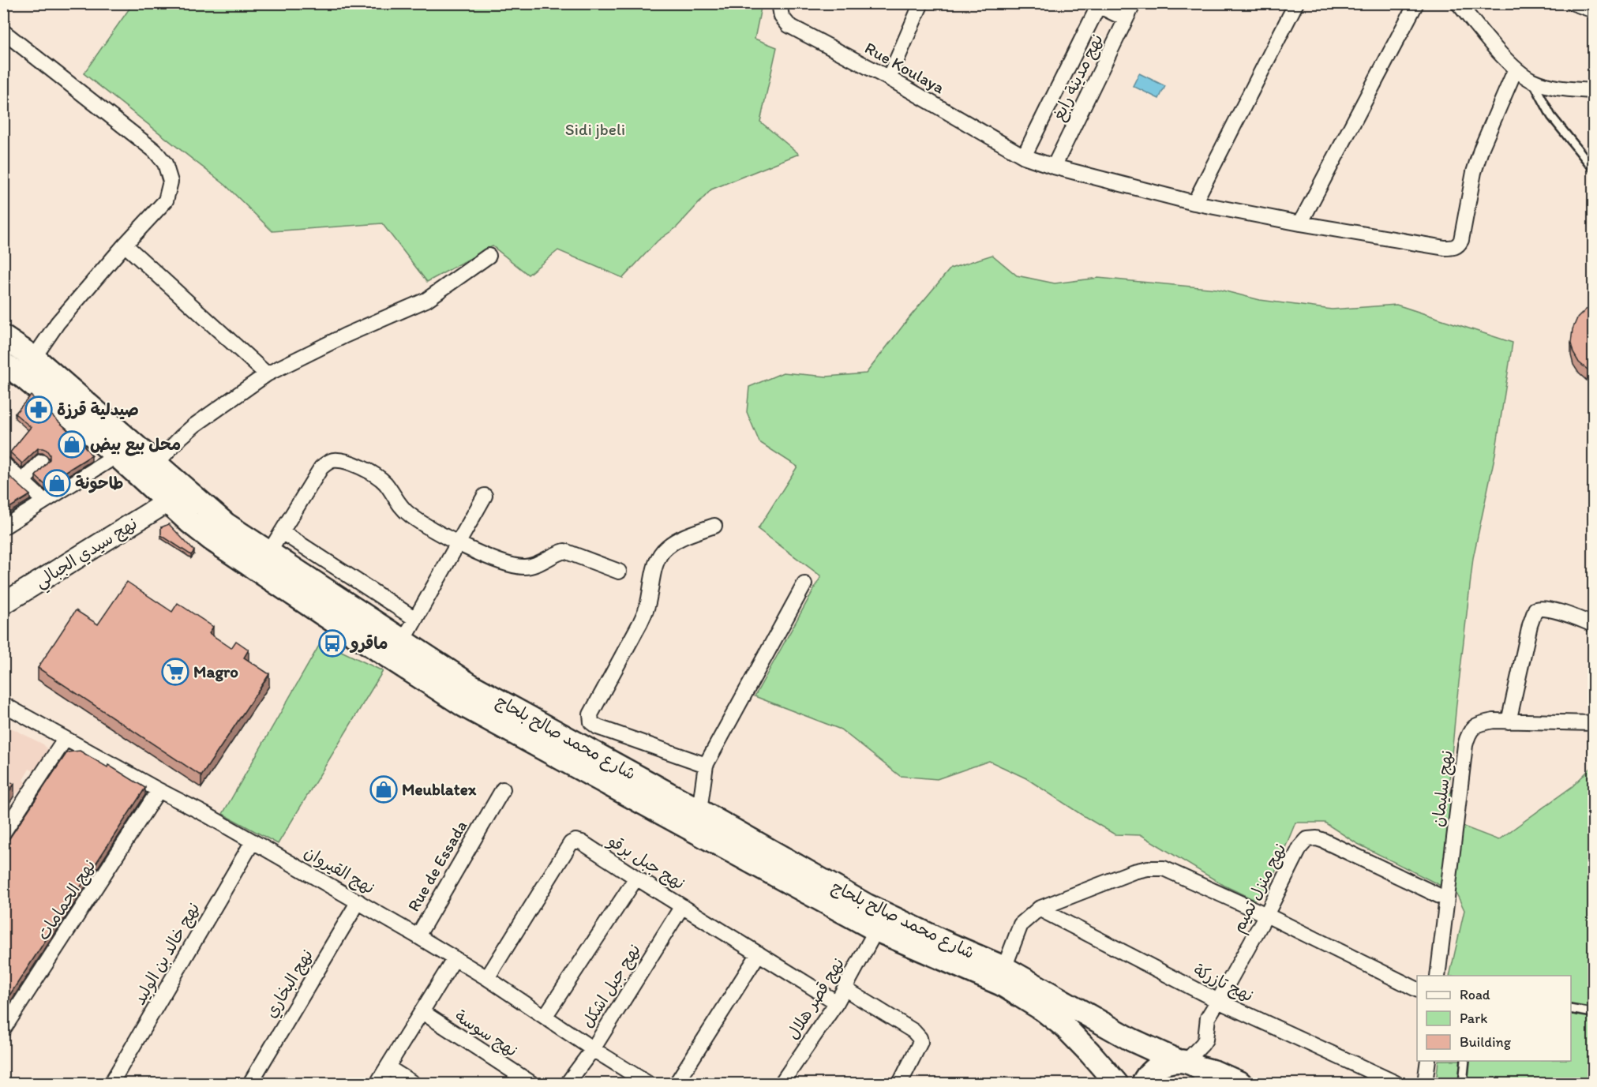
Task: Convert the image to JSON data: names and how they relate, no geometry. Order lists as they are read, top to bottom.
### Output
{
  "streets": {
    "main road": ["شارع محمد صالح بلحاج"],
    "street": [
      "Rue Koulaya",
      "نهج مدينة رابغ",
      "نهج سيدي الجبالي",
      "نهج سليمان",
      "نهج جبل برقو",
      "Rue de Essada",
      "نهج القيروان",
      "نهج منزل تميم",
      "نهج الحمامات",
      "نهج خالد بن الوليد",
      "نهج تازركة",
      "نهج البخاري",
      "نهج جبل اشكل",
      "نهج قصر هلال",
      "نهج سوسة"
    ]
  },
  "crossings": [
    ["Rue Koulaya", "نهج مدينة رابغ"],
    ["نهج سيدي الجبالي", "شارع محمد صالح بلحاج"],
    ["شارع محمد صالح بلحاج", "نهج منزل تميم"],
    ["شارع محمد صالح بلحاج", "نهج قصر هلال"],
    ["نهج سليمان", "نهج منزل تميم"],
    ["نهج جبل برقو", "نهج القيروان"],
    ["نهج جبل برقو", "نهج جبل اشكل"],
    ["نهج جبل برقو", "نهج قصر هلال"],
    ["Rue de Essada", "نهج القيروان"],
    ["نهج القيروان", "نهج الحمامات"],
    ["نهج القيروان", "نهج خالد بن الوليد"],
    ["نهج القيروان", "نهج البخاري"],
    ["نهج القيروان", "نهج جبل اشكل"],
    ["نهج منزل تميم", "نهج تازركة"]
  ],
  "parks": ["Sidi jbeli"],
  "places": {
    "pharmacy": ["صيدلية قرزة"],
    "shop": ["محل بيع بيض", "طاحونة", "Meublatex"],
    "bus stop": ["ماقرو"],
    "supermarket": ["Magro"]
  },
  "legend": ["Road", "Park", "Building"]
}
